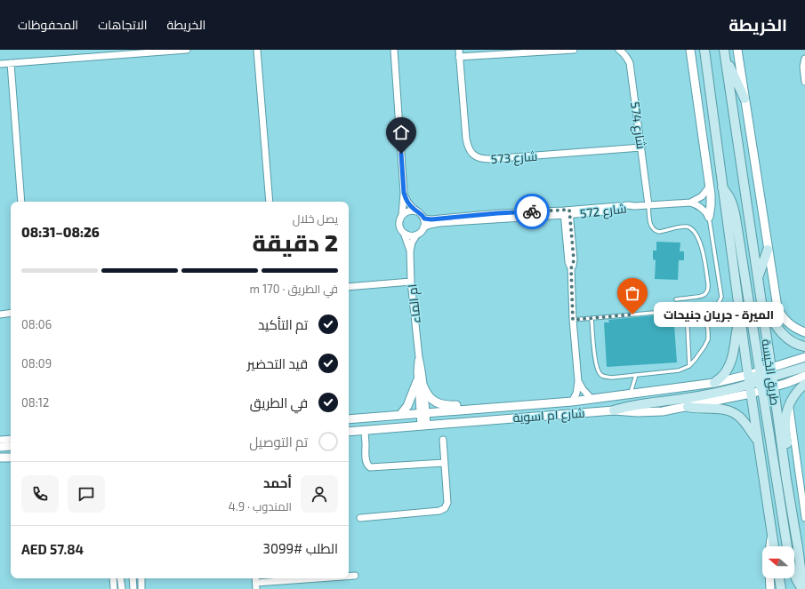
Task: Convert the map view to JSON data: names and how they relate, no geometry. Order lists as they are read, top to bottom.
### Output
{
  "streets": {
    "main road": ["طريق الخيسة"],
    "street": [
      "شارع 574",
      "شارع 573",
      "شارع 572",
      "ام الماء",
      "شارع ام اسوية"
    ]
  },
  "crossings": [
    ["شارع 574", "شارع 573"],
    ["شارع 574", "شارع 572"],
    ["شارع 572", "ام الماء"],
    ["ام الماء", "شارع ام اسوية"],
    ["طريق الخيسة", "شارع ام اسوية"]
  ],
  "places": ["الميرة - جريان جنيحات"],
  "north": "left",
  "page": {
    "header": "الخريطة",
    "nav": ["الخريطة", "الاتجاهات", "المحفوظات"],
    "heading": ["2 دقيقة", "يصل خلال", "08:26–08:31"],
    "panel": [
      "أحمد",
      "المندوب · 4.9",
      "الطلب #3099",
      "AED 57.84"
    ],
    "bar": "في الطريق · 170 m",
    "bubble": "الميرة - جريان جنيحات",
    "list": [
      ["تم التأكيد", "08:06"],
      ["قيد التحضير", "08:09"],
      ["في الطريق", "08:12"],
      "تم التوصيل"
    ]
  }
}
